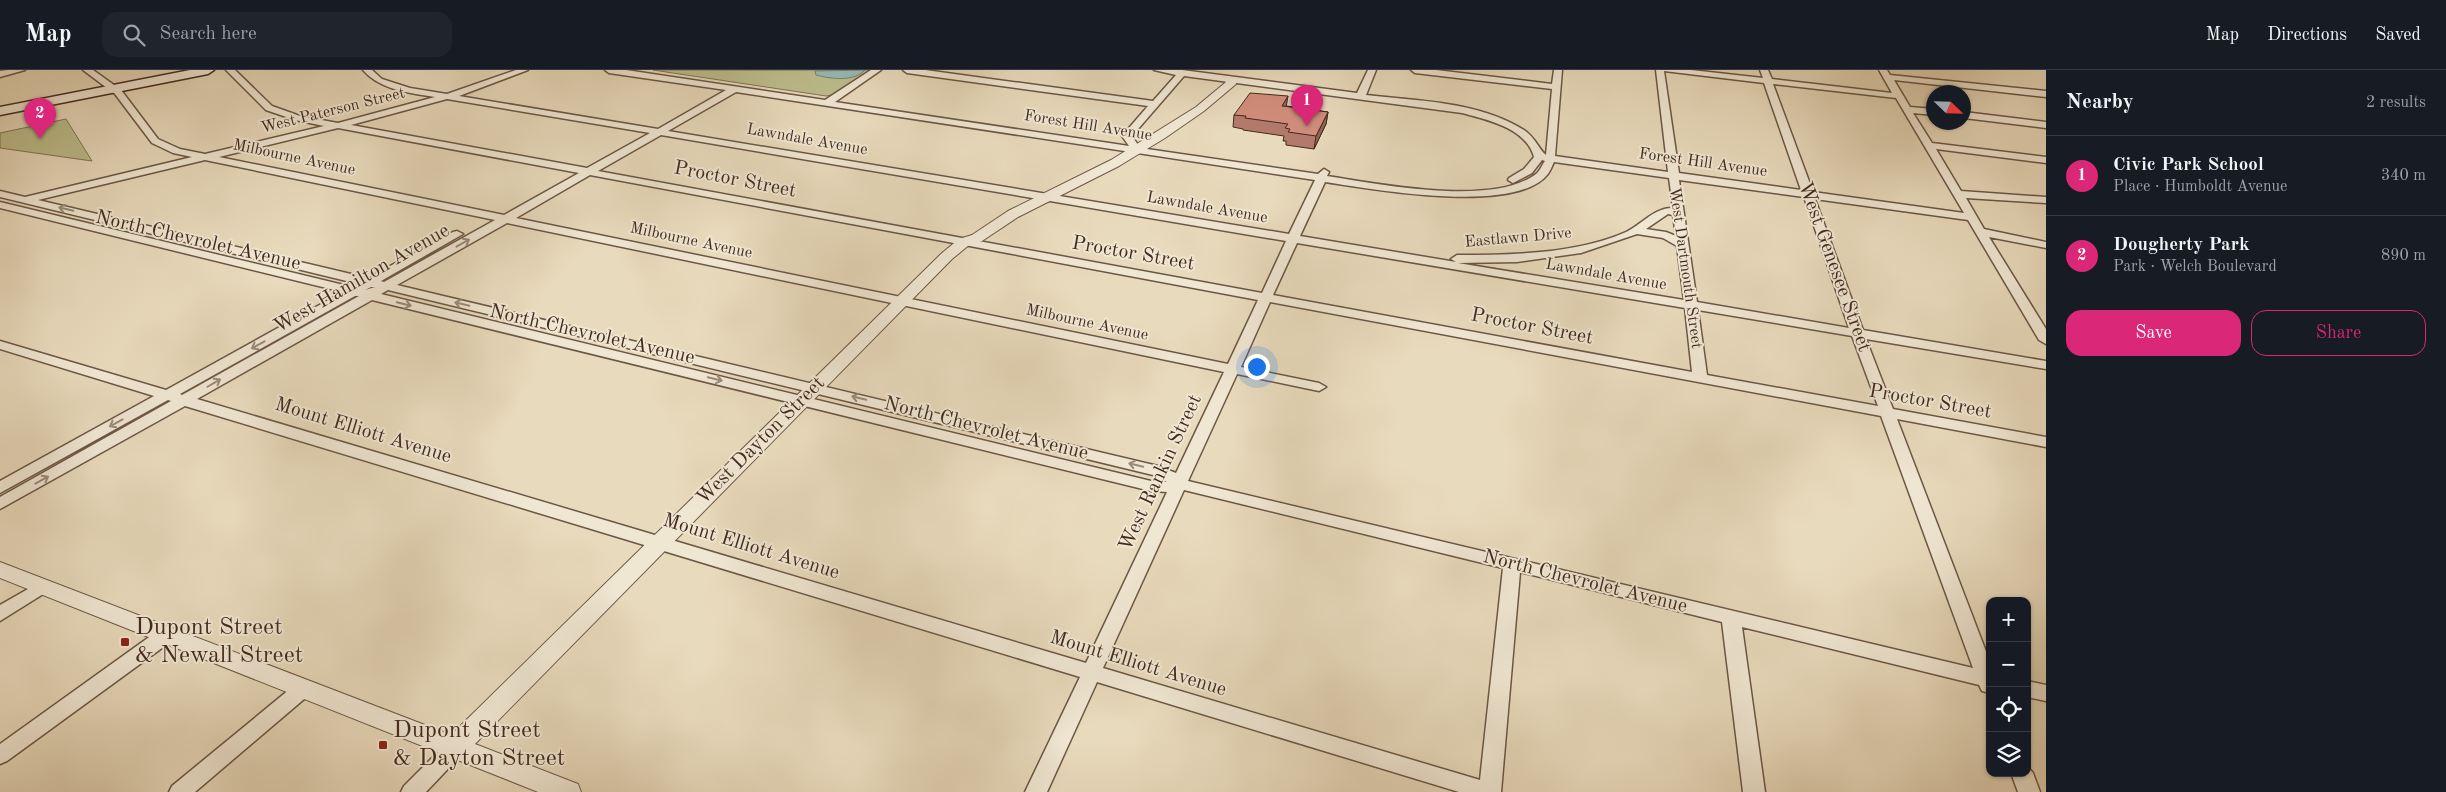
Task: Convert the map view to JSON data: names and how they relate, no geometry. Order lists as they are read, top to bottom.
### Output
{
  "streets": {
    "street": [
      "West Paterson Street",
      "Forest Hill Avenue",
      "Lawndale Avenue",
      "Milbourne Avenue",
      "Proctor Street",
      "Eastlawn Drive",
      "North Chevrolet Avenue",
      "West Genesee Street",
      "West Dartmouth Street",
      "West Hamilton Avenue",
      "Mount Elliott Avenue",
      "West Dayton Street",
      "West Rankin Street"
    ]
  },
  "crossings": [
    ["West Paterson Street", "Lawndale Avenue"],
    ["West Paterson Street", "Milbourne Avenue"],
    ["West Paterson Street", "Proctor Street"],
    ["West Paterson Street", "North Chevrolet Avenue"],
    ["Forest Hill Avenue", "West Genesee Street"],
    ["Forest Hill Avenue", "West Dartmouth Street"],
    ["Forest Hill Avenue", "West Hamilton Avenue"],
    ["Forest Hill Avenue", "West Dayton Street"],
    ["Forest Hill Avenue", "West Rankin Street"],
    ["Lawndale Avenue", "Eastlawn Drive"],
    ["Lawndale Avenue", "West Genesee Street"],
    ["Lawndale Avenue", "West Dartmouth Street"],
    ["Lawndale Avenue", "West Hamilton Avenue"],
    ["Lawndale Avenue", "West Dayton Street"],
    ["Lawndale Avenue", "West Rankin Street"],
    ["Milbourne Avenue", "West Hamilton Avenue"],
    ["Milbourne Avenue", "West Dayton Street"],
    ["Milbourne Avenue", "West Rankin Street"],
    ["Proctor Street", "West Genesee Street"],
    ["Proctor Street", "West Dartmouth Street"],
    ["Proctor Street", "West Hamilton Avenue"],
    ["Proctor Street", "West Dayton Street"],
    ["Proctor Street", "West Rankin Street"],
    ["Eastlawn Drive", "West Dartmouth Street"],
    ["North Chevrolet Avenue", "West Hamilton Avenue"],
    ["North Chevrolet Avenue", "West Dayton Street"],
    ["North Chevrolet Avenue", "West Rankin Street"],
    ["West Hamilton Avenue", "Mount Elliott Avenue"],
    ["Mount Elliott Avenue", "West Dayton Street"],
    ["Mount Elliott Avenue", "West Rankin Street"]
  ],
  "places": {
    "transit": ["Dupont Street & Newall Street", "Dupont Street & Dayton Street"]
  },
  "north": "bottom right",
  "page": {
    "header": "Map",
    "search": "Search here",
    "nav": ["Map", "Directions", "Saved"],
    "heading": ["Nearby", "2 results"],
    "pins": ["1", "2"],
    "list": [
      {
        "mark": "1",
        "name": "Civic Park School",
        "note": "Place · Humboldt Avenue",
        "value": "340 m"
      },
      {
        "mark": "2",
        "name": "Dougherty Park",
        "note": "Park · Welch Boulevard",
        "value": "890 m"
      }
    ],
    "buttons": ["Save", "Share"],
    "map_buttons": ["+", "−"]
  }
}
